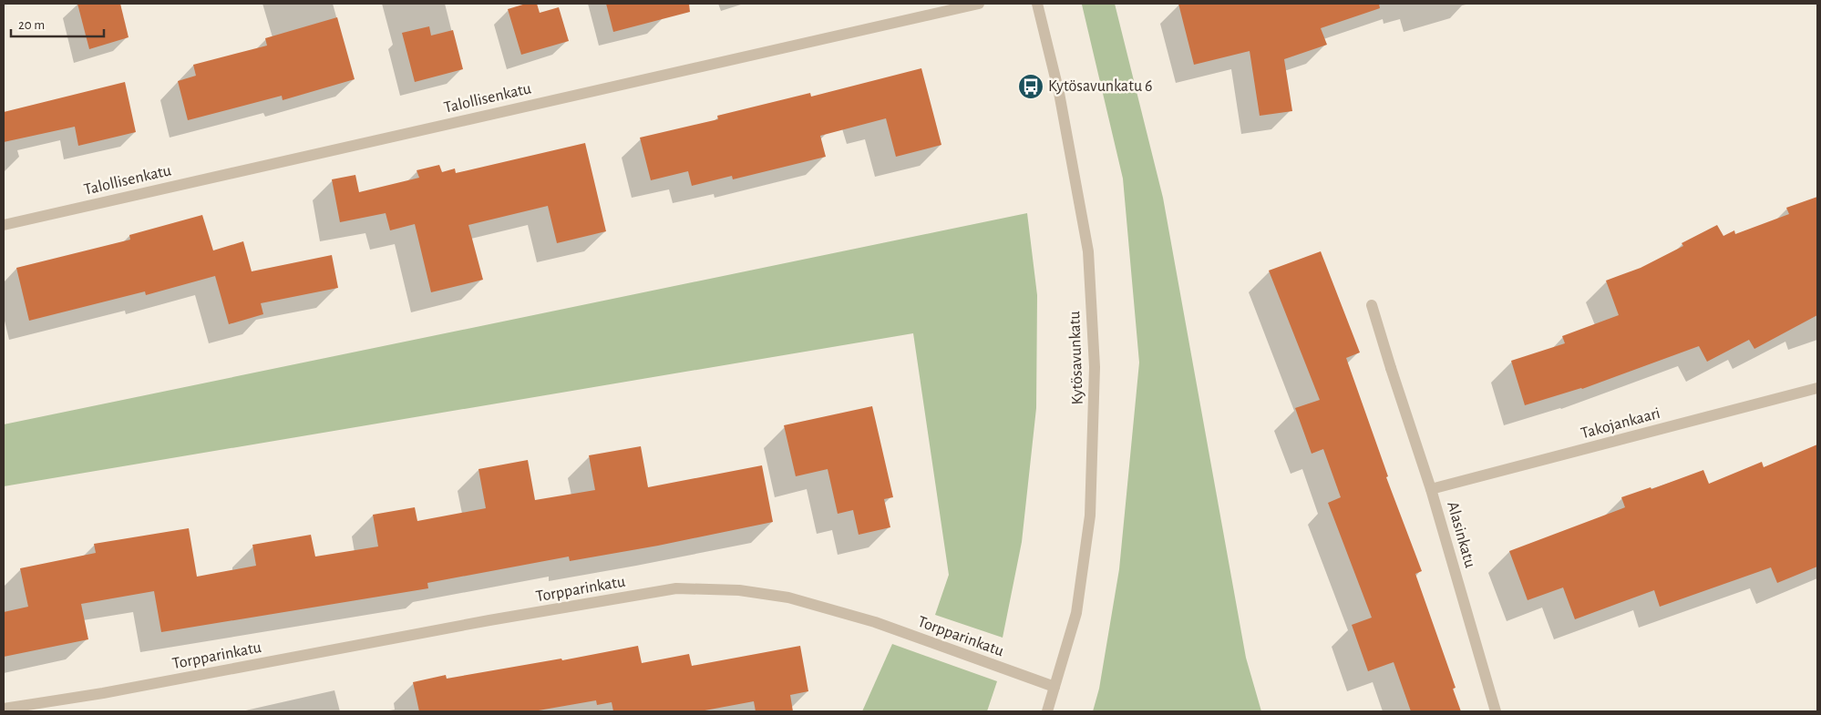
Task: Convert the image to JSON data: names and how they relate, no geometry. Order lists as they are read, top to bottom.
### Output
{
  "streets": {
    "street": [
      "Talollisenkatu",
      "Kytösavunkatu",
      "Takojankaari",
      "Alasinkatu",
      "Torpparinkatu"
    ]
  },
  "crossings": [
    ["Kytösavunkatu", "Torpparinkatu"],
    ["Takojankaari", "Alasinkatu"]
  ],
  "places": {
    "bus stop": ["Kytösavunkatu 6"]
  },
  "scale_bar": "20 m"
}
